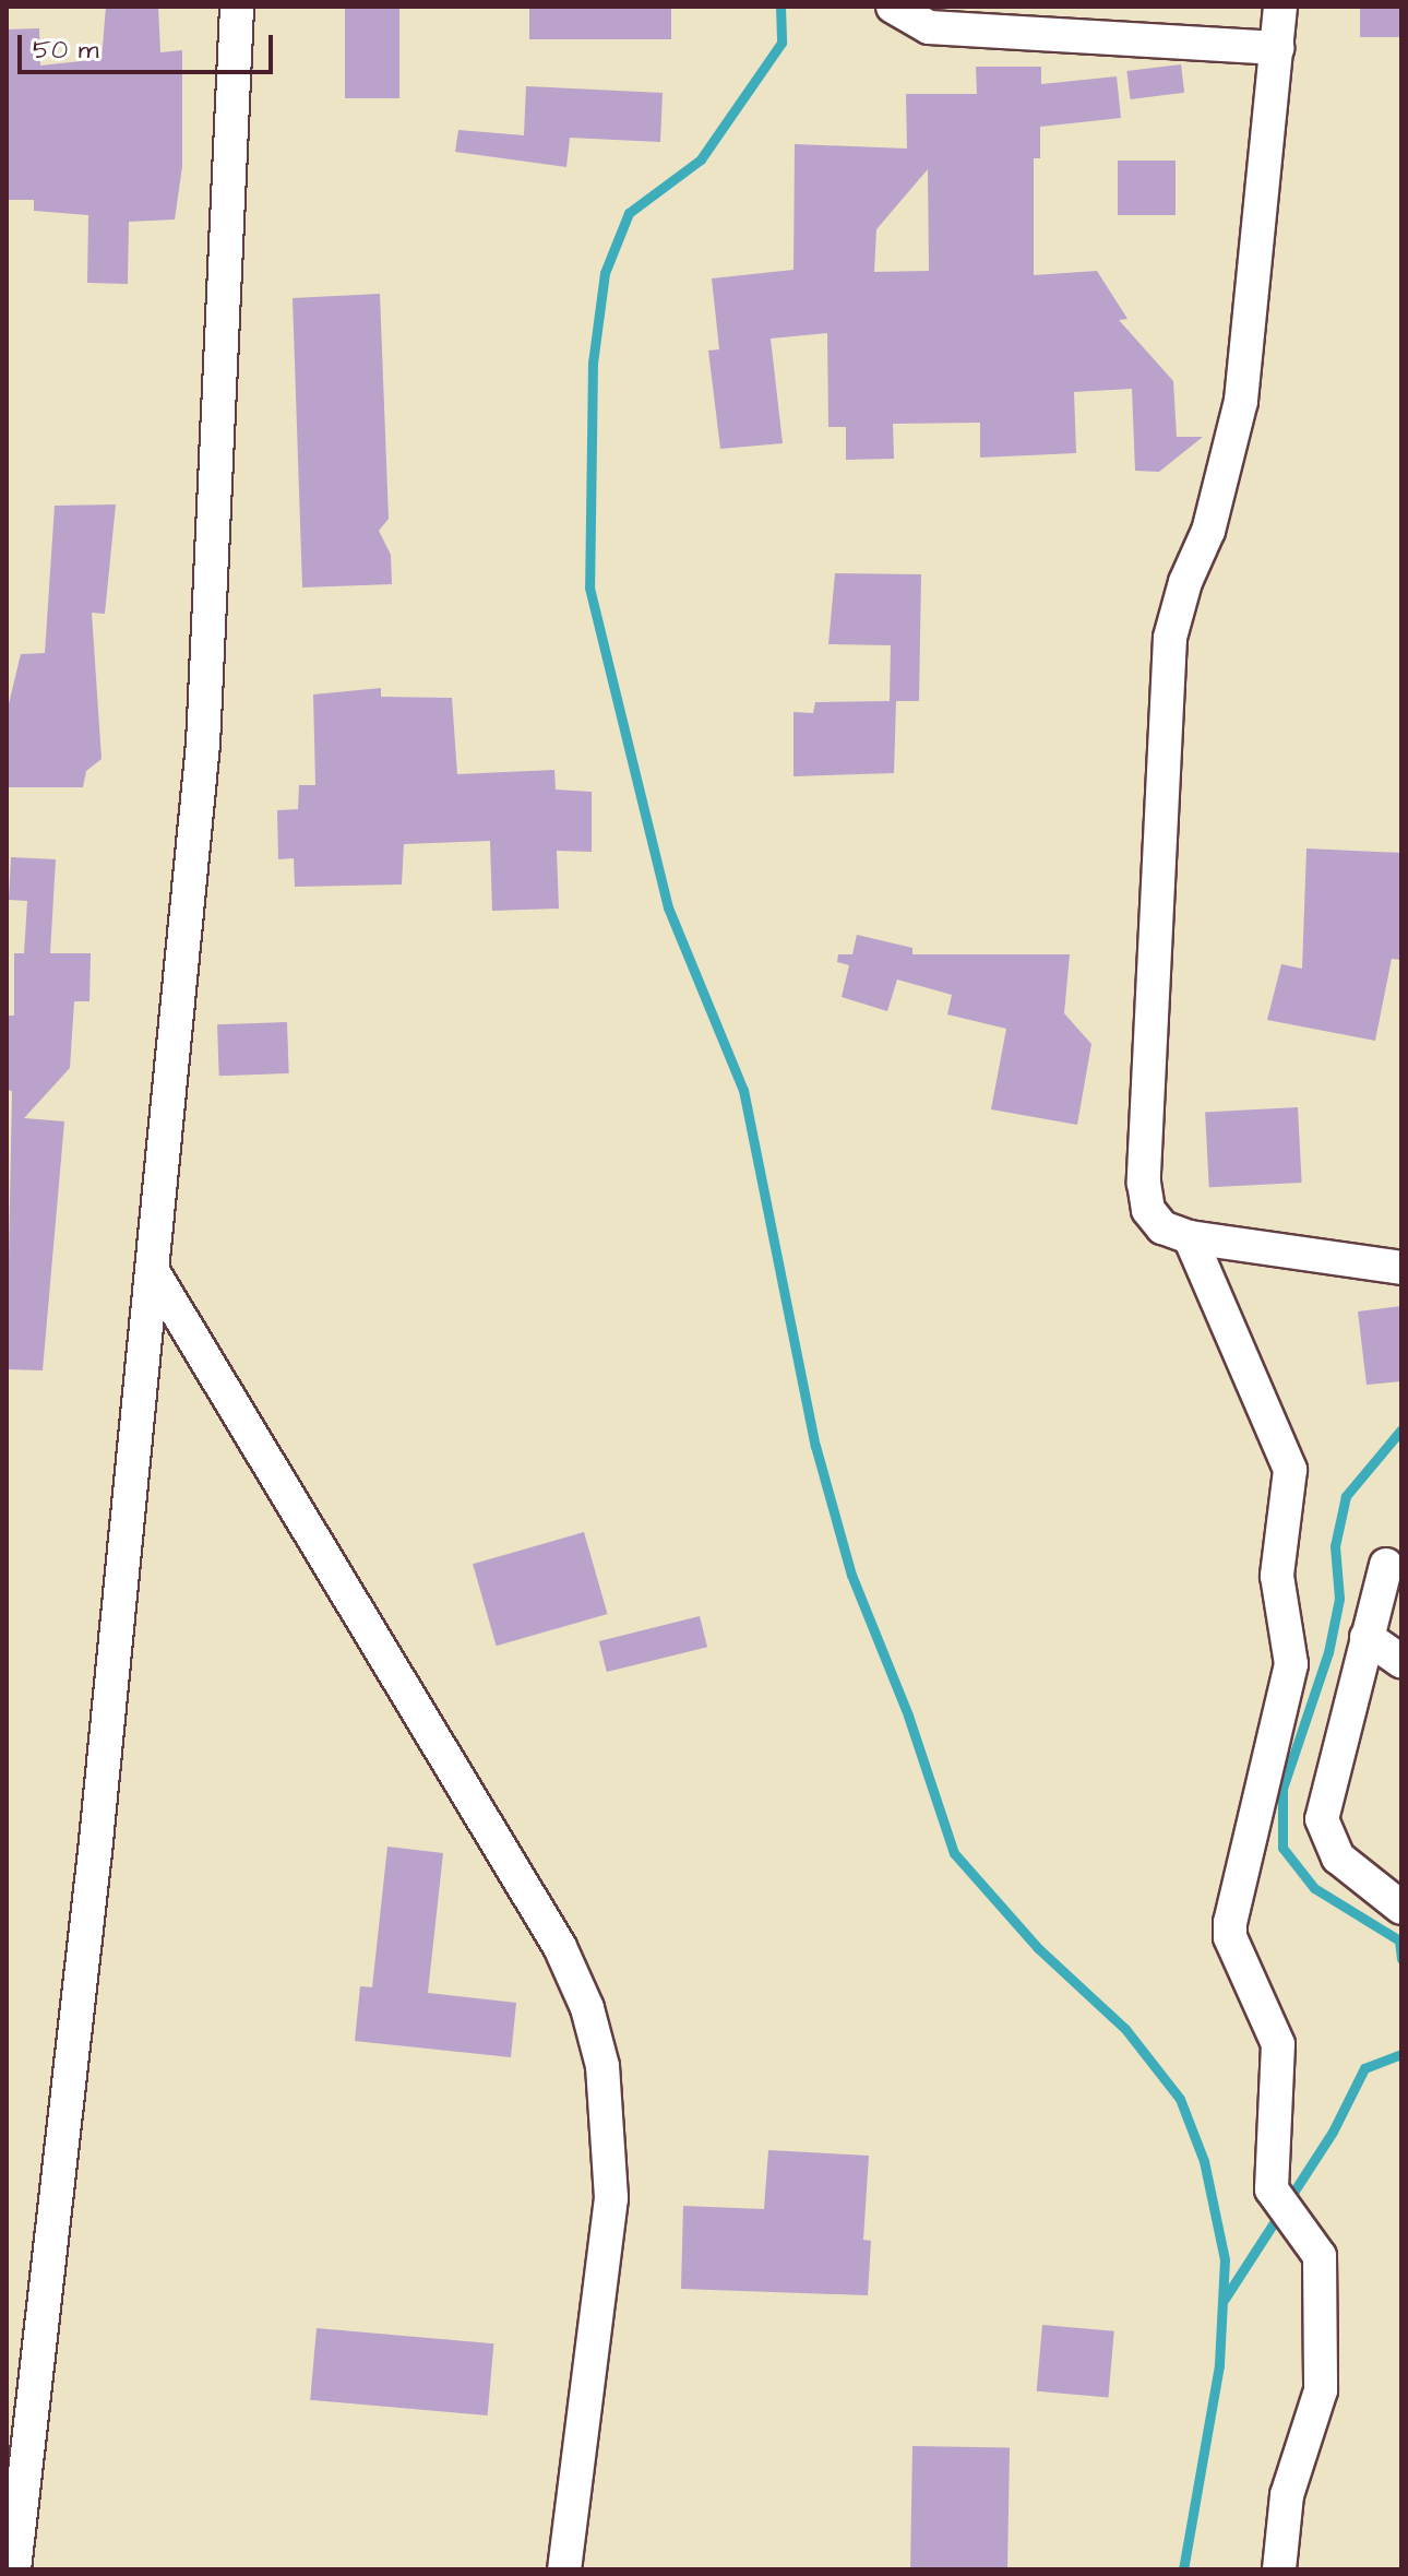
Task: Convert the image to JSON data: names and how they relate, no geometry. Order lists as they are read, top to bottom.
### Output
{
  "scale_bar": "50 m"
}
